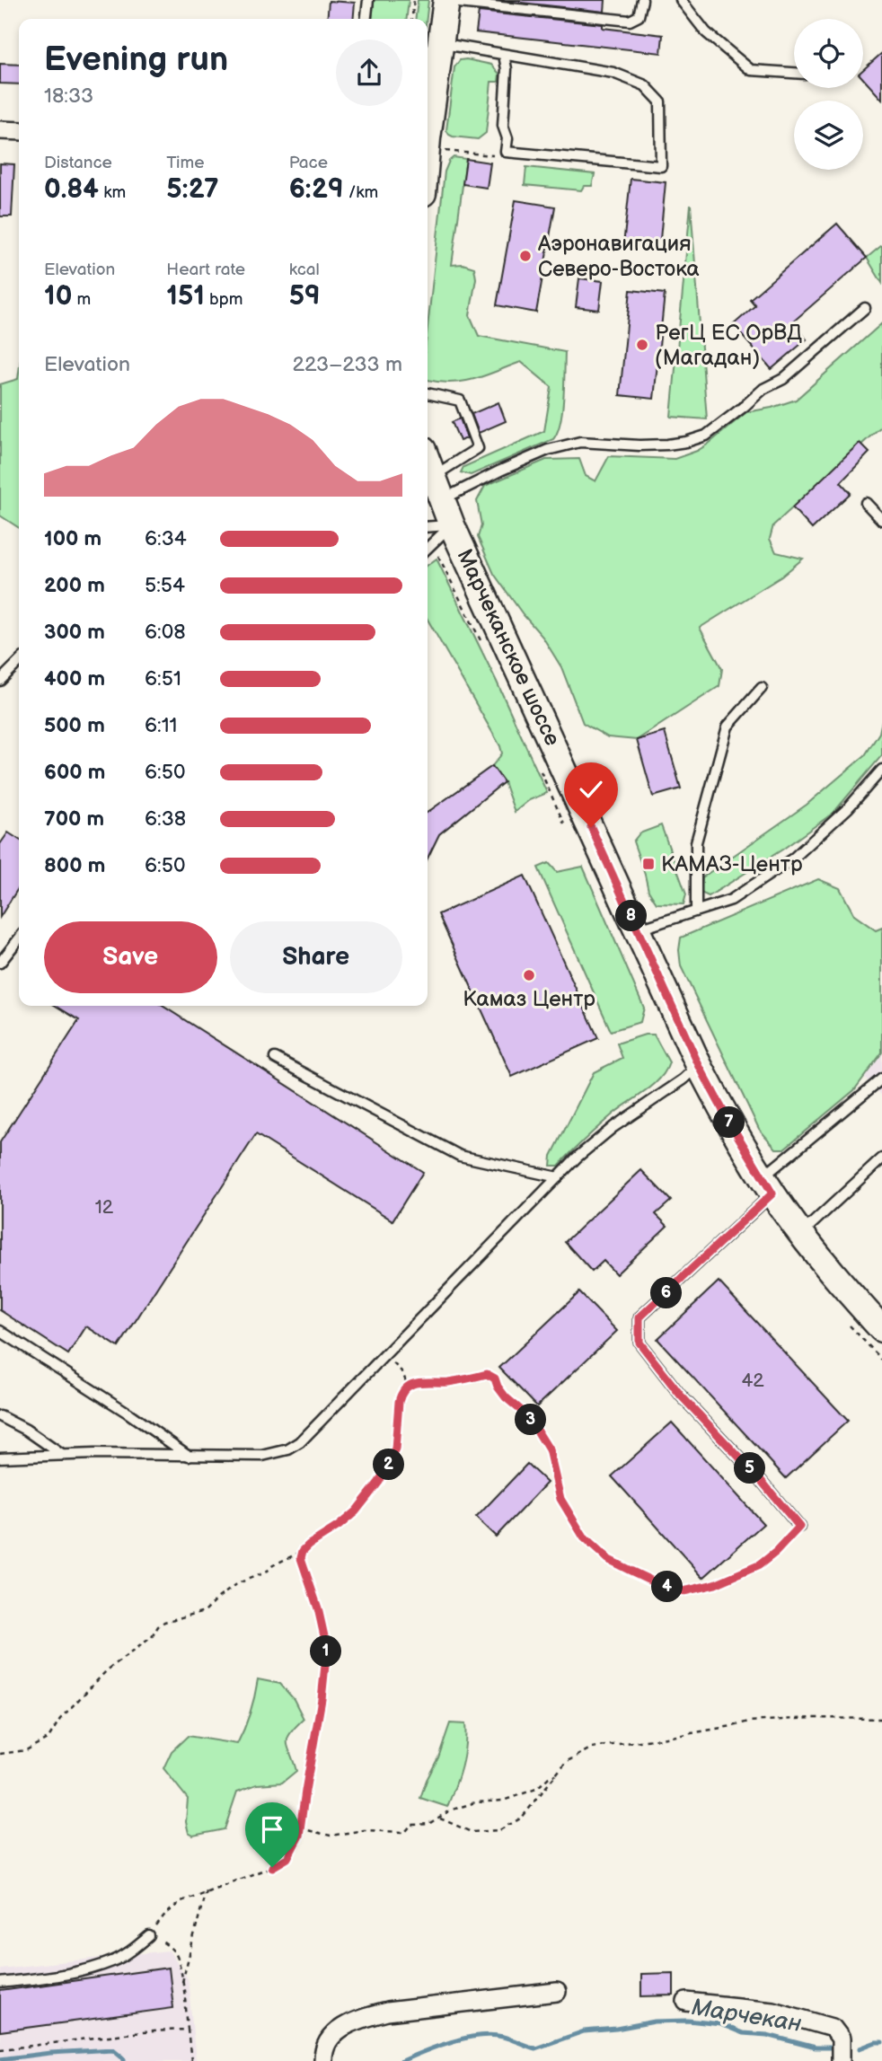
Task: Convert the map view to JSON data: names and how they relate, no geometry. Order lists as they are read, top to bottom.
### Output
{
  "streets": {
    "street": ["Марчеканское шоссе"]
  },
  "water": ["Марчекан"],
  "places": {
    "other": ["Аэронавигация Северо-Востока", "РегЦ ЕС ОрВД (Магадан)", "Камаз Центр"],
    "transit": ["КАМАЗ-Центр"]
  },
  "house_numbers": ["12", "42"],
  "page": {
    "heading": ["Evening run", "18:33"],
    "stats": [
      ["Distance", "0.84 km"],
      ["Time", "5:27"],
      ["Pace", "6:29 /km"],
      ["Elevation", "10 m"],
      ["Heart rate", "151 bpm"],
      ["kcal", "59"]
    ],
    "chart": ["Elevation", "223–233 m"],
    "list": [
      {
        "name": "100 m",
        "note": "6:34"
      },
      {
        "name": "200 m",
        "note": "5:54"
      },
      {
        "name": "300 m",
        "note": "6:08"
      },
      {
        "name": "400 m",
        "note": "6:51"
      },
      {
        "name": "500 m",
        "note": "6:11"
      },
      {
        "name": "600 m",
        "note": "6:50"
      },
      {
        "name": "700 m",
        "note": "6:38"
      },
      {
        "name": "800 m",
        "note": "6:50"
      }
    ],
    "pins": [
      "8",
      "7",
      "6",
      "3",
      "2",
      "5",
      "4",
      "1"
    ],
    "buttons": ["Save", "Share"]
  }
}
